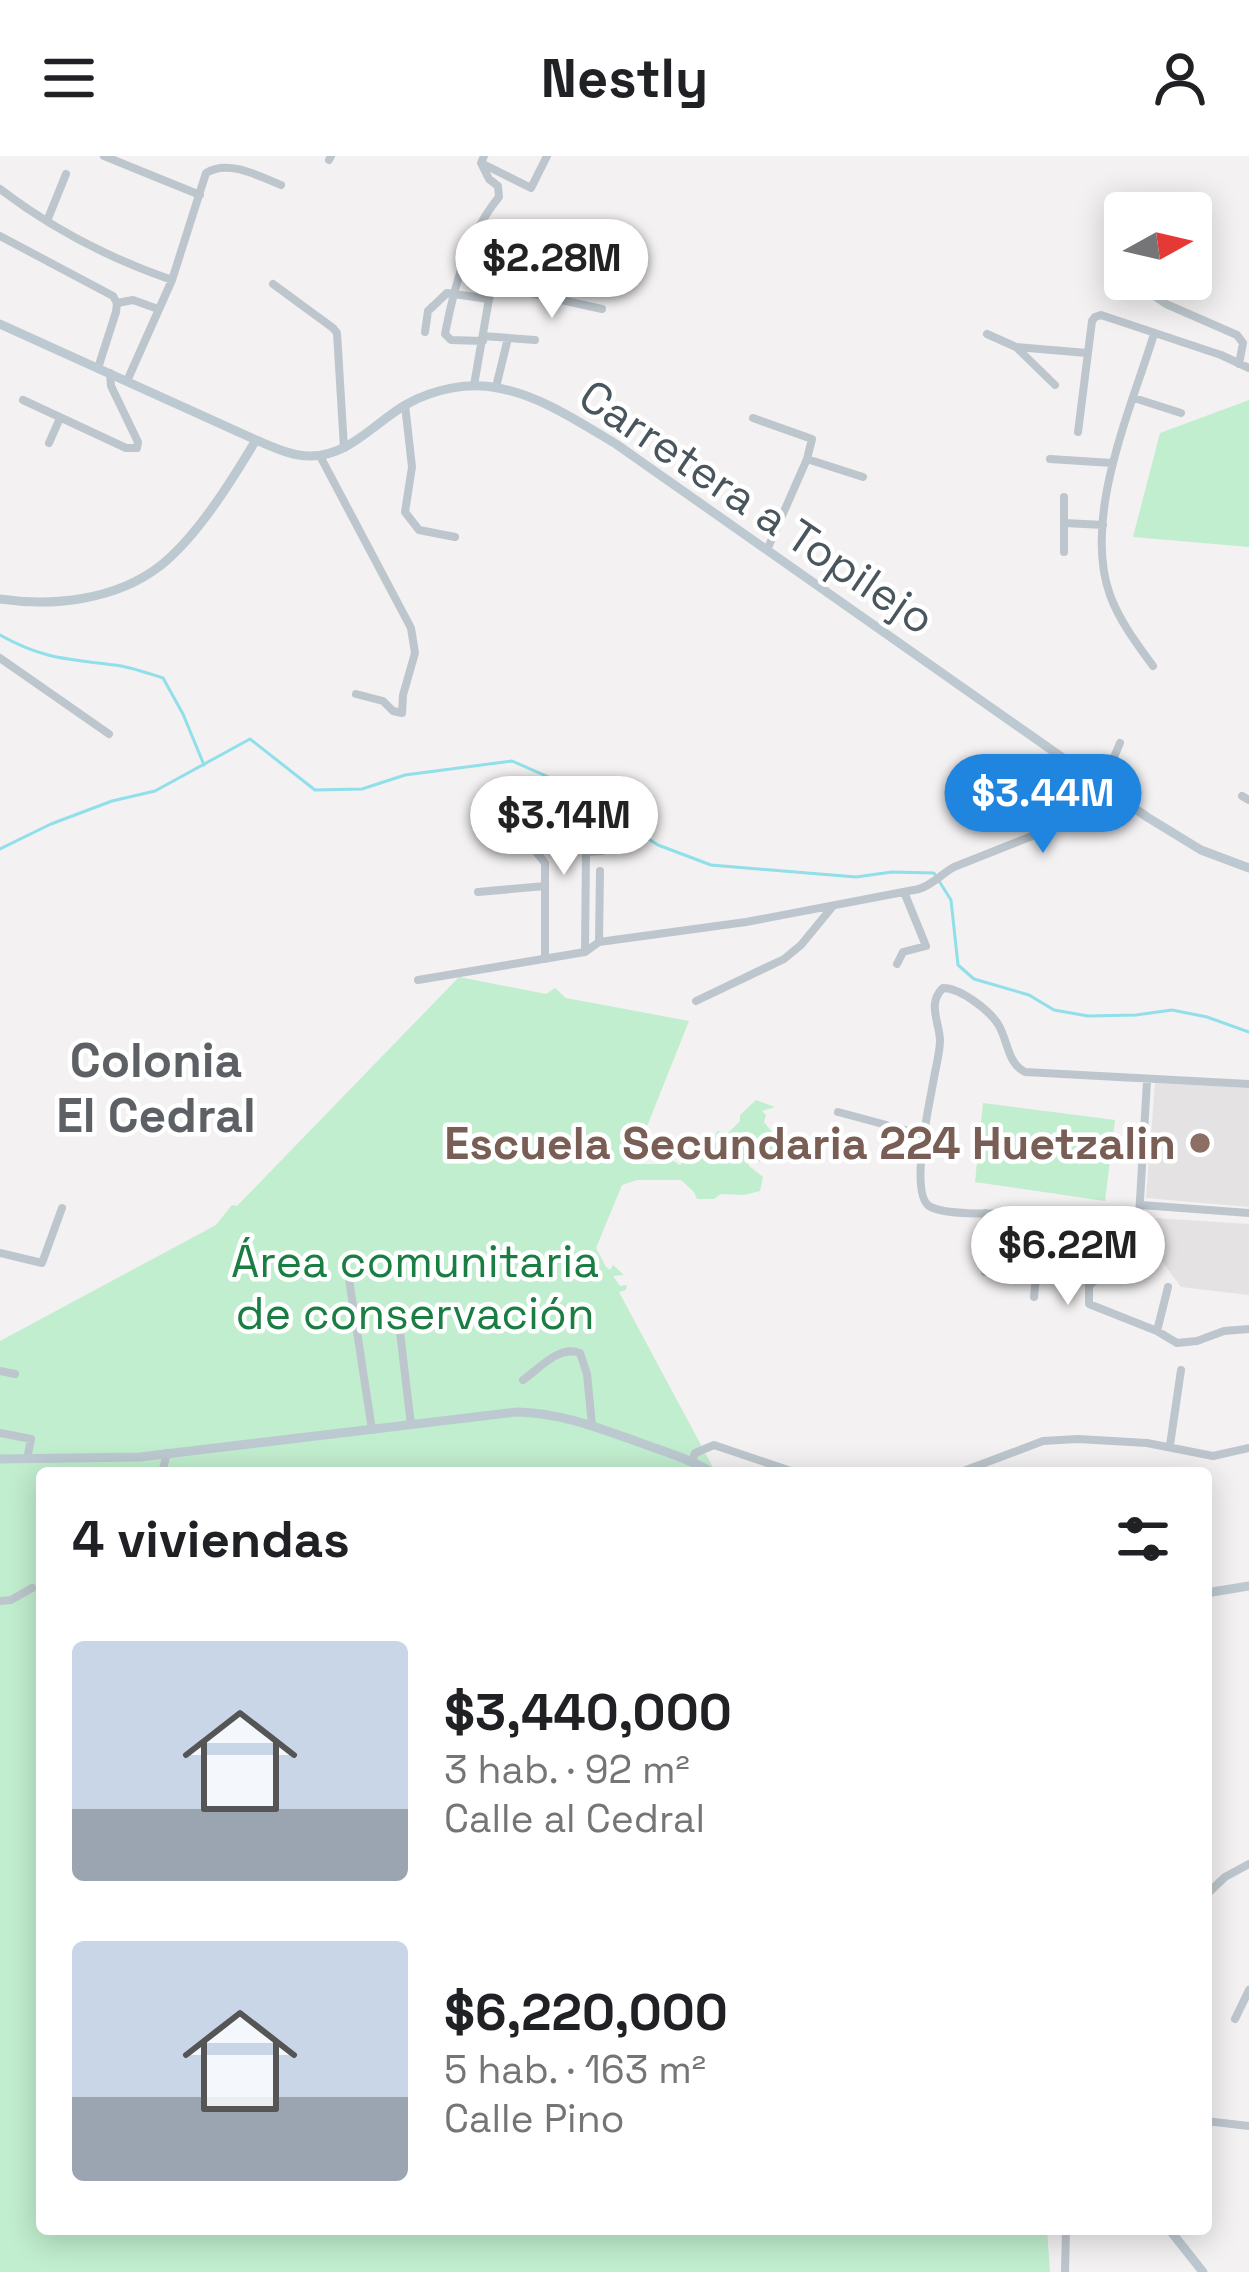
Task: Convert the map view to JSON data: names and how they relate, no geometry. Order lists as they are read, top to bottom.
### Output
{
  "streets": {
    "main road": ["Carretera a Topilejo"]
  },
  "districts": ["Colonia El Cedral"],
  "parks": ["Área comunitaria de conservación"],
  "places": ["Escuela Secundaria 224 Huetzalin"],
  "north": "right",
  "page": {
    "header": "Nestly",
    "price": [
      "$2.28M",
      "$3.44M",
      "$3.14M",
      "$6.22M"
    ],
    "heading": "4 viviendas",
    "list": [
      {
        "name": "$3,440,000",
        "note": "3 hab. · 92 m² · Calle al Cedral"
      },
      {
        "name": "$6,220,000",
        "note": "5 hab. · 163 m² · Calle Pino"
      }
    ]
  }
}
